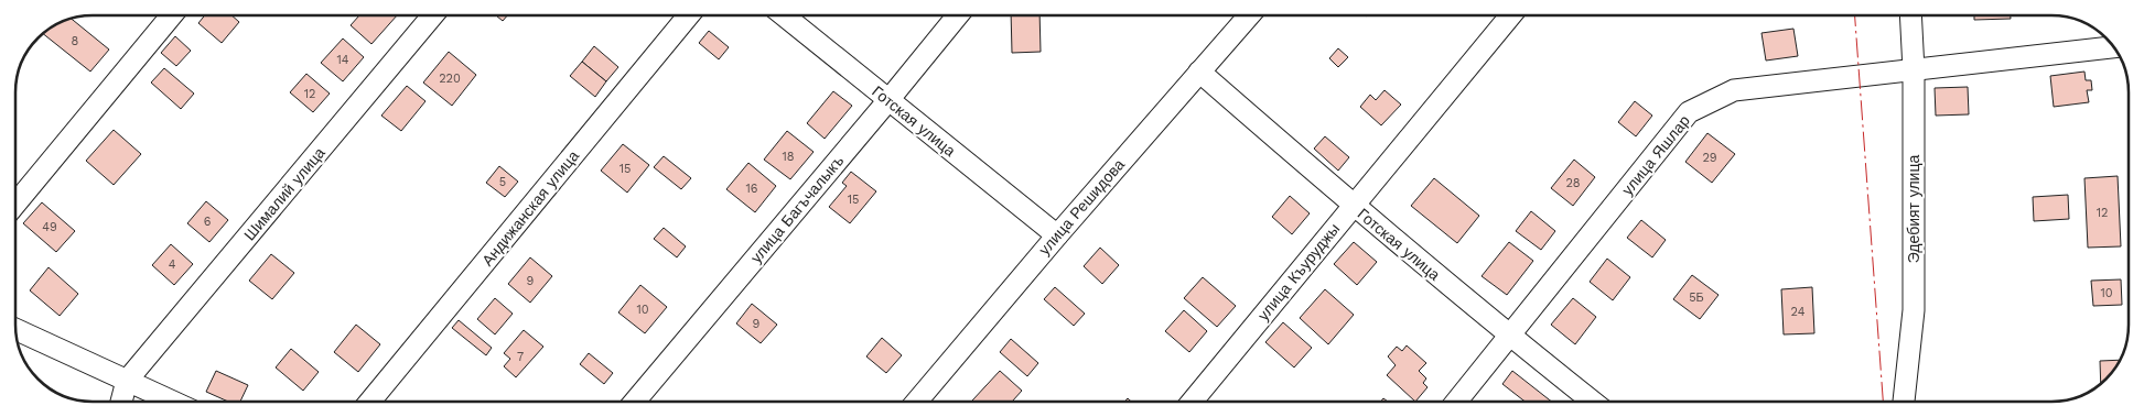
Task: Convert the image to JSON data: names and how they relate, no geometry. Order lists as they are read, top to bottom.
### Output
{
  "streets": {
    "street": [
      "Готская улица",
      "улица Яшлар",
      "Шималий улица",
      "улица Решидова",
      "Андижанская улица",
      "улица Багъчалыкъ",
      "Эдебият улица",
      "улица Къуруджы"
    ]
  },
  "crossings": [
    ["Готская улица", "улица Яшлар"],
    ["Готская улица", "улица Решидова"],
    ["Готская улица", "улица Багъчалыкъ"],
    ["Готская улица", "улица Къуруджы"],
    ["улица Яшлар", "Эдебият улица"]
  ],
  "house_numbers": [
    "8",
    "14",
    "220",
    "12",
    "18",
    "29",
    "15",
    "5",
    "28",
    "16",
    "15",
    "12",
    "6",
    "49",
    "4",
    "9",
    "10",
    "5Б",
    "10",
    "24",
    "9",
    "7"
  ]
}
